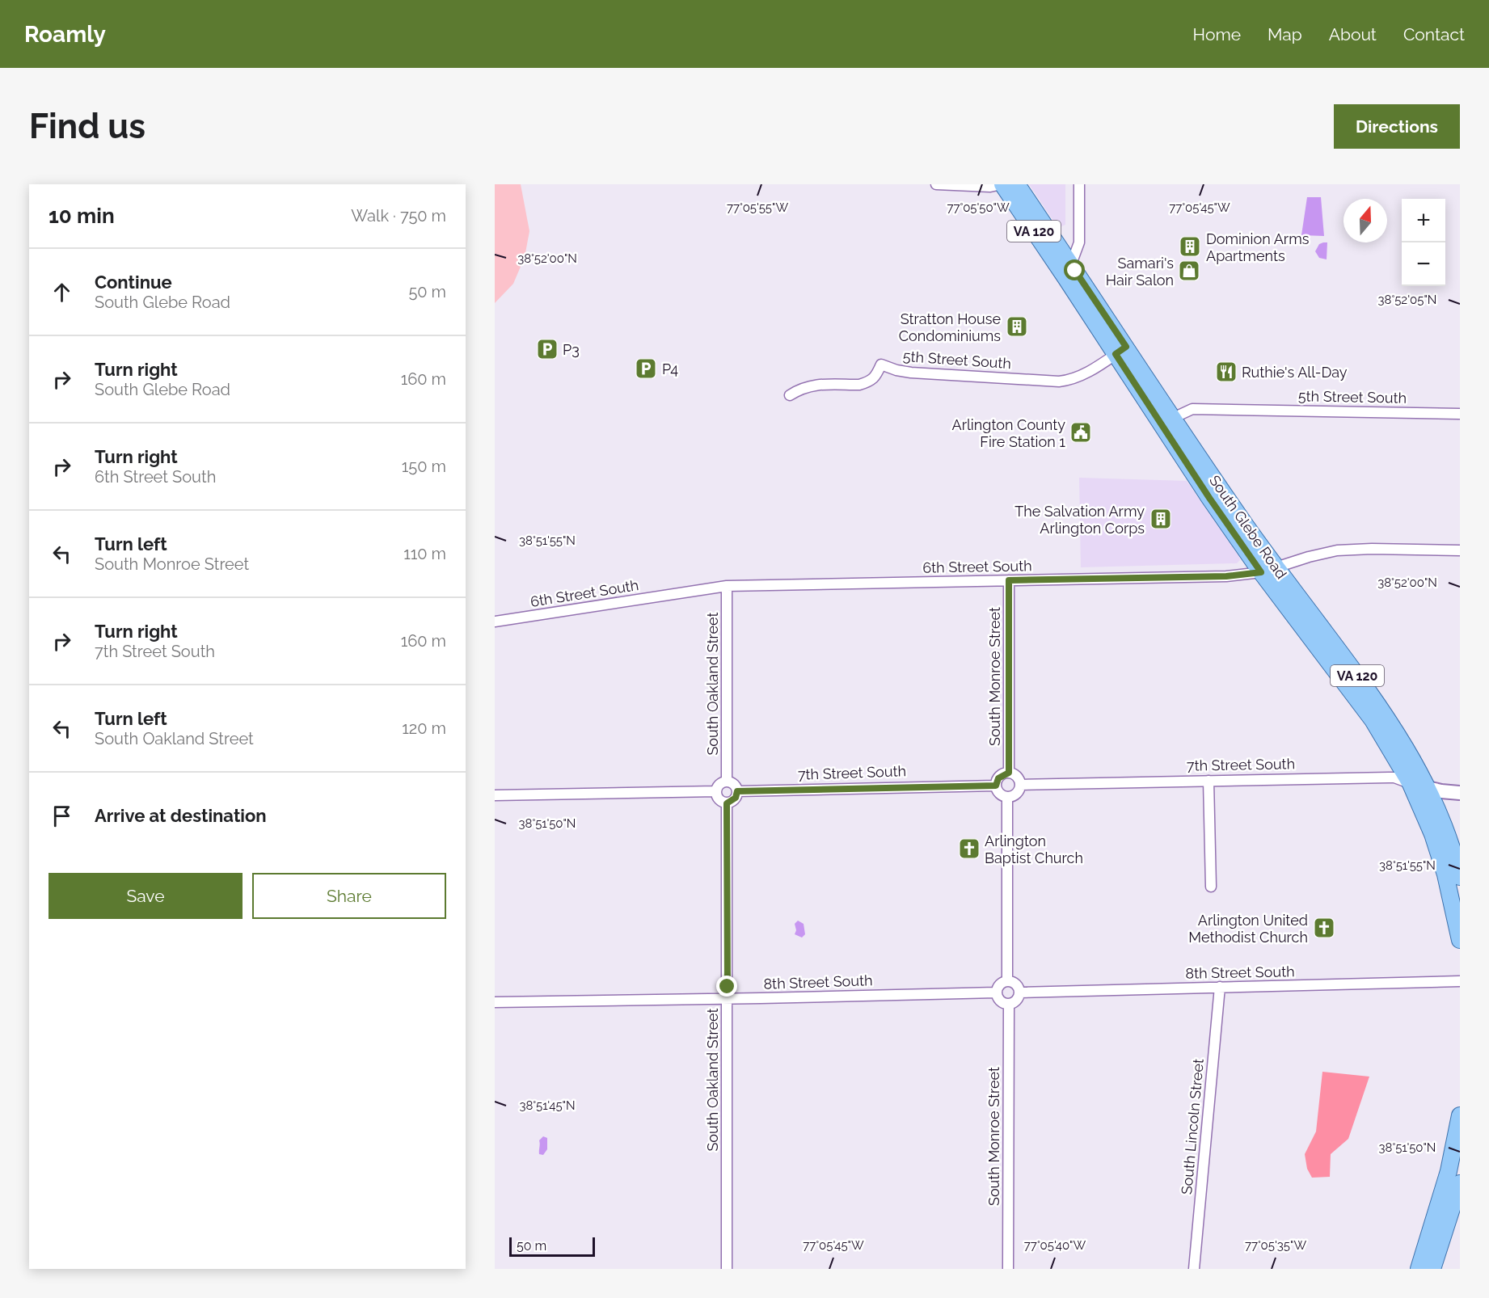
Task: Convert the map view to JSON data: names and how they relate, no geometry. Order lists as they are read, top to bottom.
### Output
{
  "streets": {
    "main road": ["VA 120", "South Glebe Road"],
    "street": [
      "5th Street South",
      "6th Street South",
      "South Monroe Street",
      "South Oakland Street",
      "7th Street South",
      "8th Street South",
      "South Lincoln Street"
    ]
  },
  "crossings": [
    ["5th Street South", "South Glebe Road"],
    ["South Glebe Road", "6th Street South"],
    ["South Glebe Road", "7th Street South"],
    ["6th Street South", "South Monroe Street"],
    ["6th Street South", "South Oakland Street"],
    ["South Monroe Street", "7th Street South"],
    ["South Monroe Street", "8th Street South"],
    ["South Oakland Street", "7th Street South"],
    ["South Oakland Street", "8th Street South"],
    ["8th Street South", "South Lincoln Street"]
  ],
  "places": {
    "building": ["Dominion Arms Apartments", "Stratton House Condominiums", "The Salvation Army Arlington Corps"],
    "shop": ["Samari's Hair Salon"],
    "parking": ["P3", "P4"],
    "restaurant": ["Ruthie's All-Day"],
    "public building": ["Arlington County Fire Station 1"],
    "church": ["Arlington Baptist Church", "Arlington United Methodist Church"]
  },
  "scale_bar": "50 m",
  "north": "top",
  "page": {
    "header": "Roamly",
    "nav": [
      "Home",
      "Map",
      "About",
      "Contact"
    ],
    "buttons": [
      "Directions",
      ["Save", "Share"]
    ],
    "title": "Find us",
    "heading": ["10 min", "Walk · 750 m"],
    "map_buttons": ["+", "−"],
    "list": [
      ["Continue", "South Glebe Road", "50 m"],
      ["Turn right", "South Glebe Road", "160 m"],
      ["Turn right", "6th Street South", "150 m"],
      ["Turn left", "South Monroe Street", "110 m"],
      ["Turn right", "7th Street South", "160 m"],
      ["Turn left", "South Oakland Street", "120 m"],
      "Arrive at destination"
    ],
    "scale": "50 m"
  },
  "coordinates": [
    "77°05'55\"W",
    "77°05'50\"W",
    "77°05'45\"W",
    "38°52'00\"N",
    "38°52'05\"N",
    "38°51'55\"N",
    "38°51'50\"N",
    "38°51'45\"N",
    "77°05'40\"W",
    "77°05'35\"W"
  ]
}
